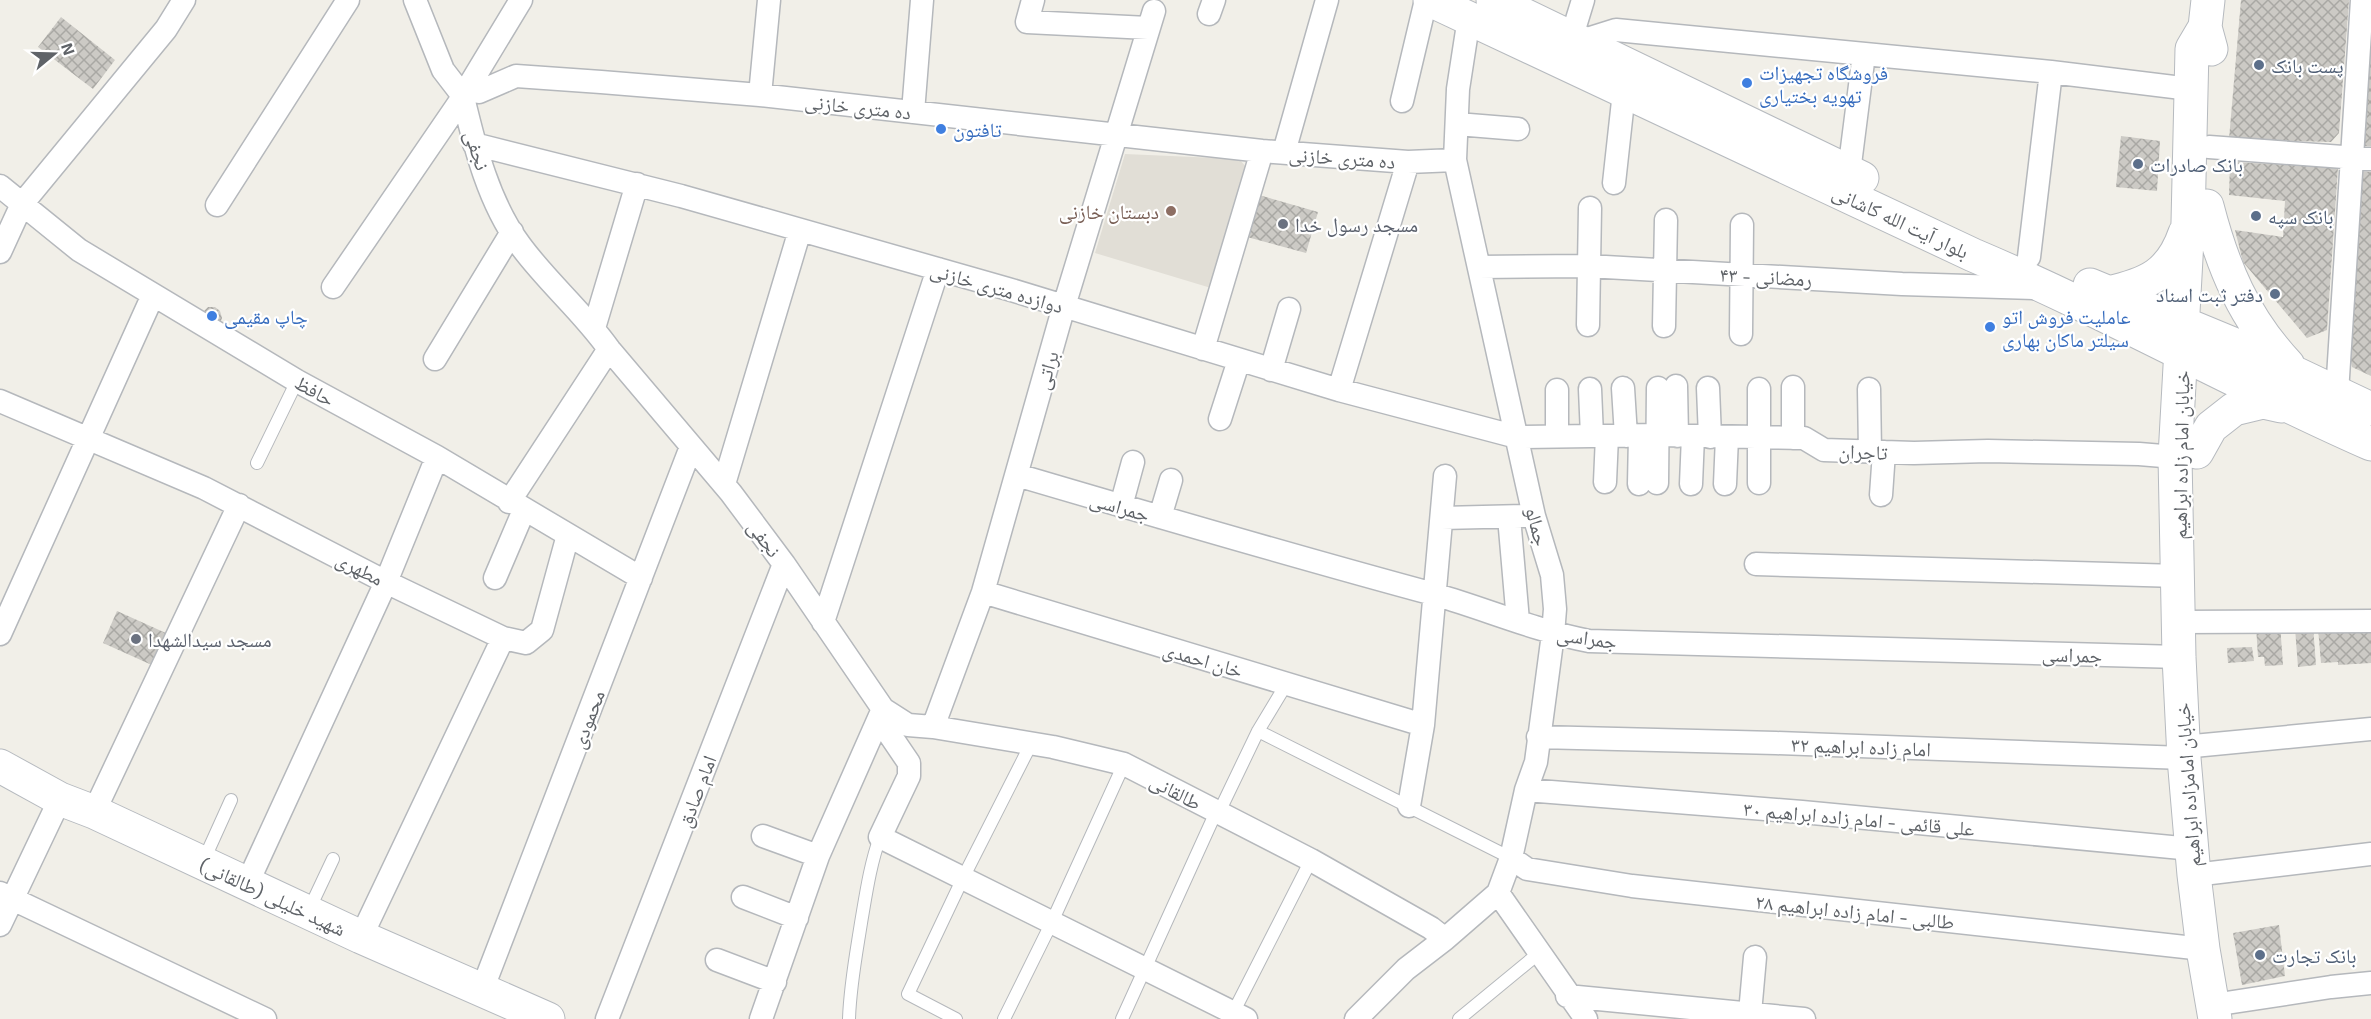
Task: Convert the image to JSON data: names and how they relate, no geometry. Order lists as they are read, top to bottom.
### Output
{
  "streets": {
    "main road": [
      "بلوار آیت الله کاشانی",
      "خیابان امام زاده ابراهیم",
      "خیابان امامزاده ابراهیم",
      "شهید خلیلی (طالقانی)"
    ],
    "street": [
      "ده متری خازنی",
      "نجفی",
      "رمضانی - ۴۳",
      "دوازده متری خازنی",
      "براتی",
      "حافظ",
      "تاجران",
      "جمراسی",
      "جمالو",
      "مطهری",
      "خان احمدی",
      "محمودی",
      "امام زاده ابراهیم ۳۲",
      "امام صادق",
      "طالقانی",
      "علی قائمی - امام زاده ابراهیم ۳۰",
      "طالبی - امام زاده ابراهیم ۲۸"
    ]
  },
  "crossings": [
    ["ده متری خازنی", "نجفی"],
    ["ده متری خازنی", "براتی"],
    ["ده متری خازنی", "جمالو"],
    ["نجفی", "دوازده متری خازنی"],
    ["نجفی", "محمودی"],
    ["نجفی", "امام صادق"],
    ["نجفی", "طالقانی"],
    ["بلوار آیت الله کاشانی", "رمضانی - ۴۳"],
    ["بلوار آیت الله کاشانی", "خیابان امام زاده ابراهیم"],
    ["بلوار آیت الله کاشانی", "جمالو"],
    ["رمضانی - ۴۳", "جمالو"],
    ["دوازده متری خازنی", "براتی"],
    ["دوازده متری خازنی", "تاجران"],
    ["دوازده متری خازنی", "جمالو"],
    ["براتی", "جمراسی"],
    ["براتی", "خان احمدی"],
    ["براتی", "طالقانی"],
    ["حافظ", "مطهری"],
    ["حافظ", "محمودی"],
    ["تاجران", "خیابان امام زاده ابراهیم"],
    ["تاجران", "جمالو"],
    ["خیابان امام زاده ابراهیم", "خیابان امامزاده ابراهیم"],
    ["جمراسی", "جمالو"],
    ["جمراسی", "خیابان امامزاده ابراهیم"],
    ["جمالو", "امام زاده ابراهیم ۳۲"],
    ["جمالو", "علی قائمی - امام زاده ابراهیم ۳۰"],
    ["جمالو", "طالبی - امام زاده ابراهیم ۲۸"],
    ["محمودی", "شهید خلیلی (طالقانی)"],
    ["امام زاده ابراهیم ۳۲", "خیابان امامزاده ابراهیم"],
    ["خیابان امامزاده ابراهیم", "علی قائمی - امام زاده ابراهیم ۳۰"],
    ["خیابان امامزاده ابراهیم", "طالبی - امام زاده ابراهیم ۲۸"]
  ],
  "places": [
    "پست بانک",
    "فروشگاه تجهیزات تهویه بختیاری",
    "تافتون",
    "بانک صادرات",
    "دبستان خازنی",
    "بانک سپه",
    "مسجد رسول خدا",
    "دفتر ثبت اسناد",
    "چاپ مقیمی",
    "عاملیت فروش اتو سیلتر ماکان بهاری",
    "مسجد سیدالشهدا",
    "بانک تجارت"
  ],
  "north": "right"
}
